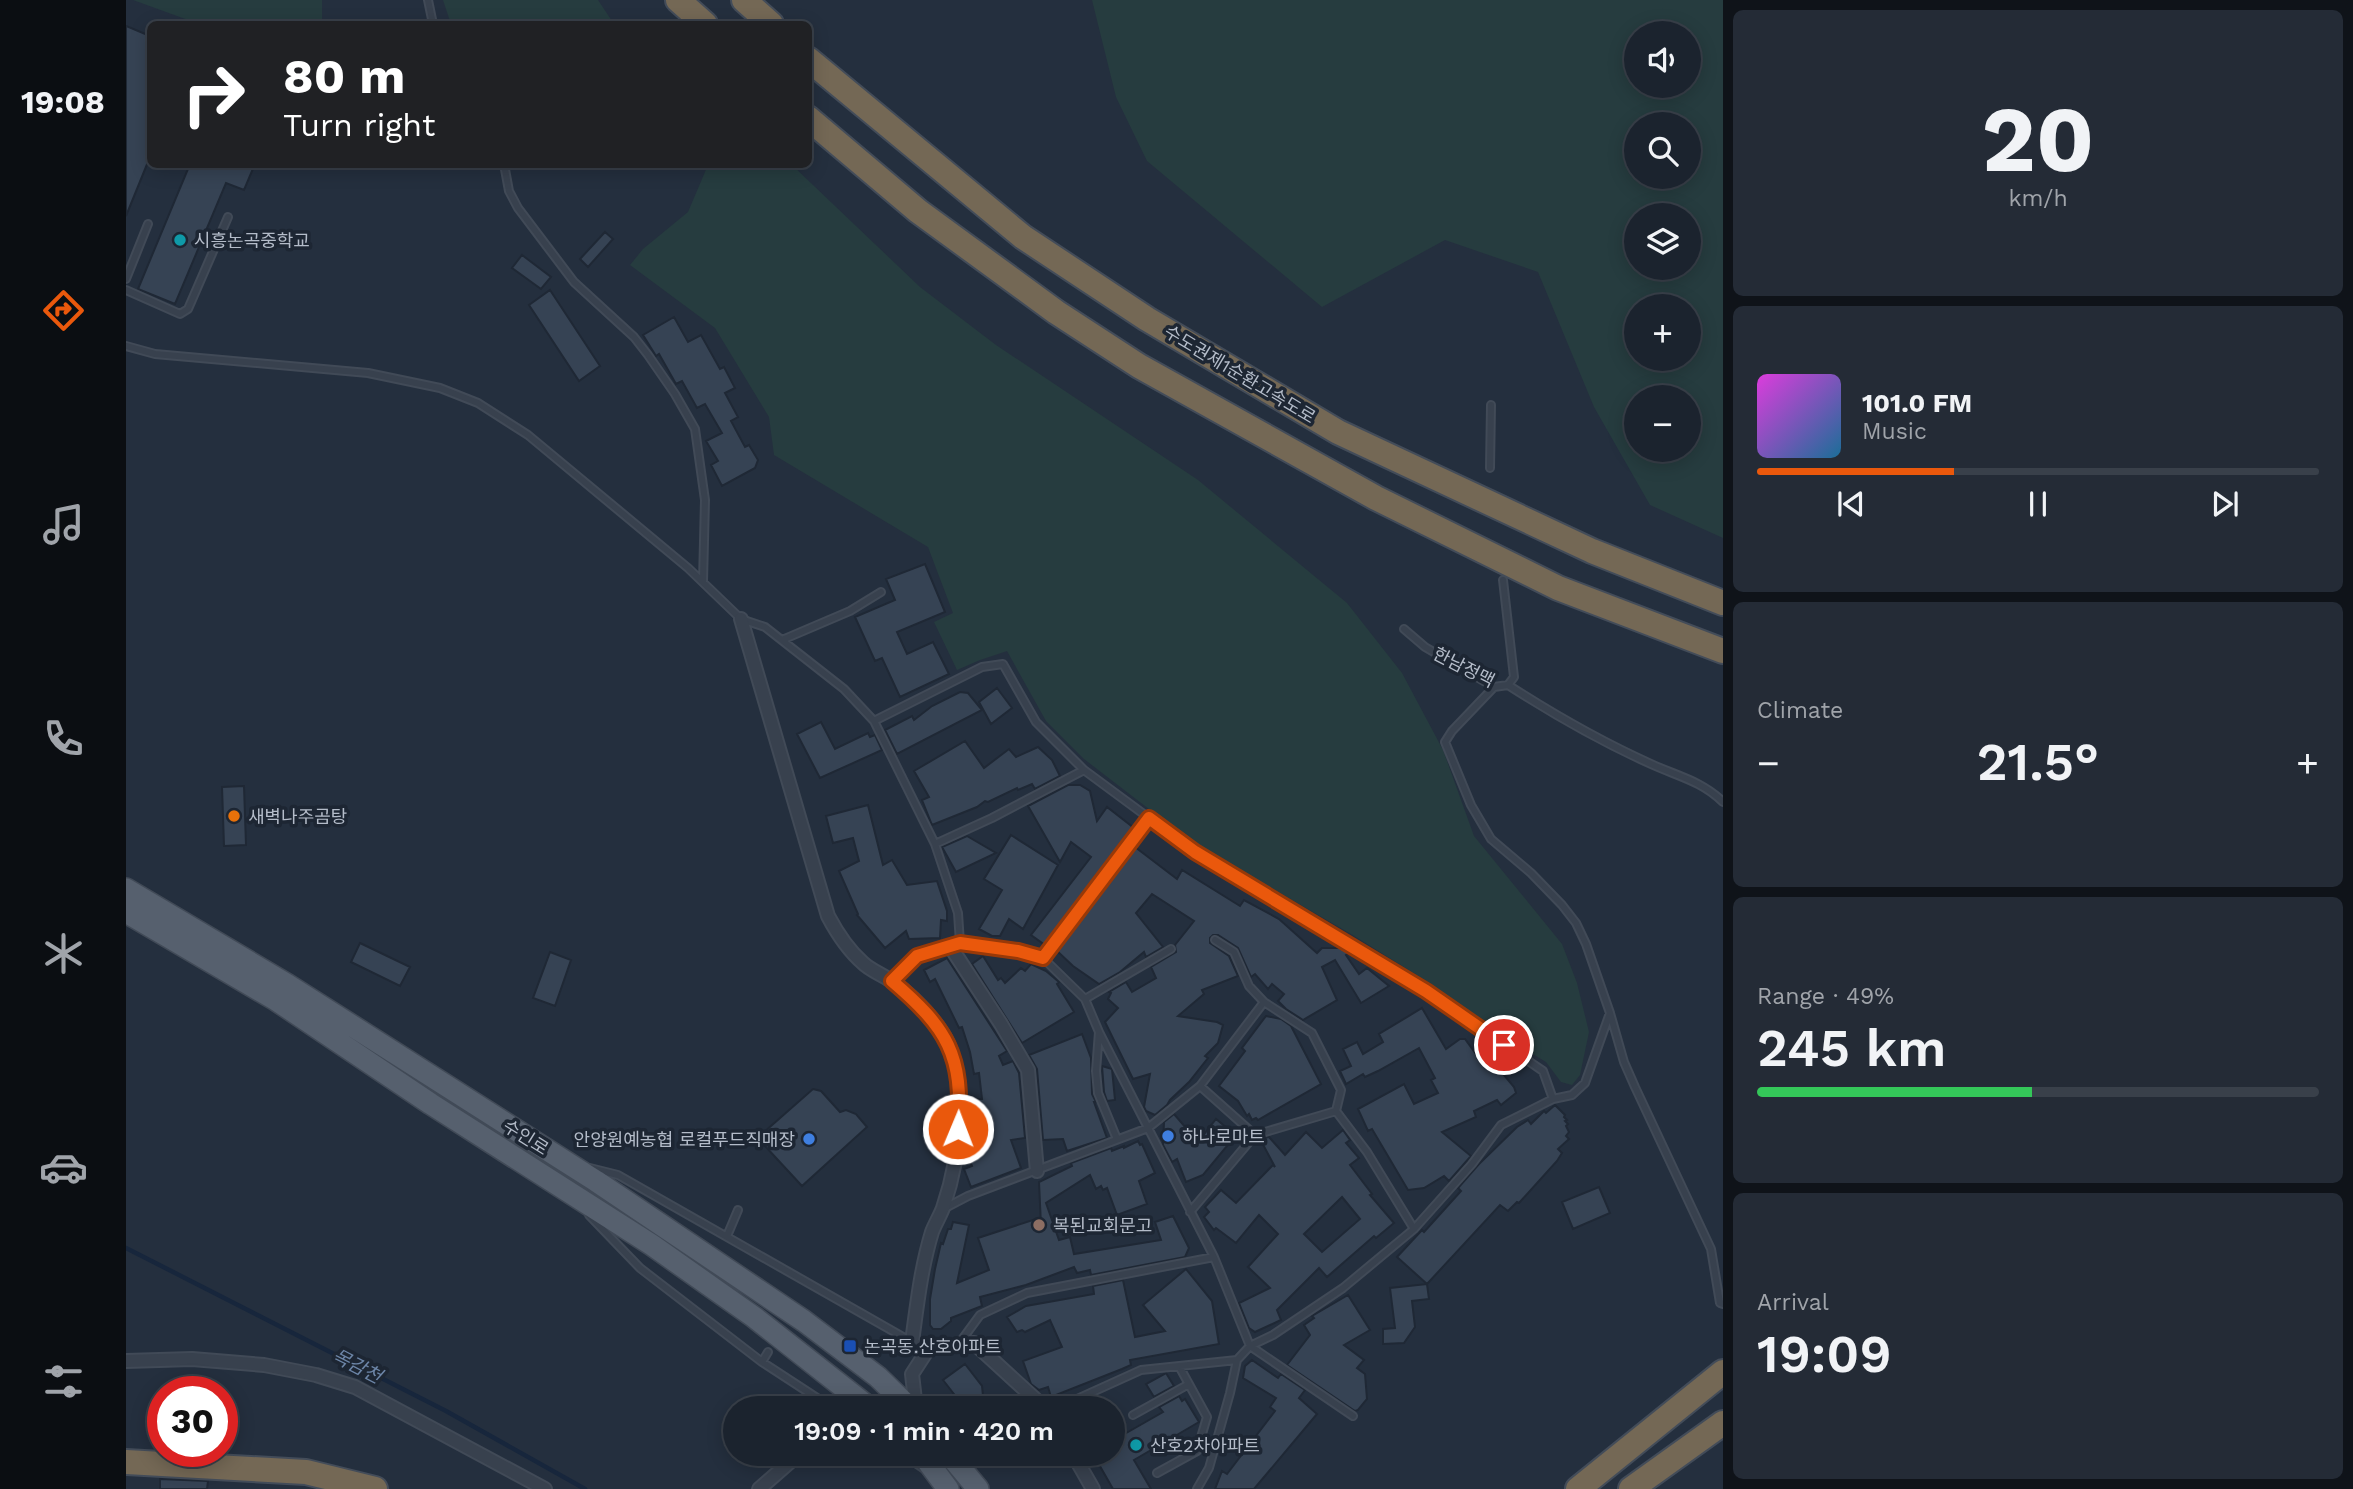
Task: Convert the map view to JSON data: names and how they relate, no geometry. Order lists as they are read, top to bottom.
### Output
{
  "streets": {
    "highway": ["수도권제1순환고속도로"],
    "main road": ["수인로"],
    "lane": ["한남정맥"]
  },
  "water": ["목감천"],
  "places": {
    "other": [
      "시흥논곡중학교",
      "새벽나주곰탕",
      "하나로마트",
      "안양원예농협 로컬푸드직매장",
      "복된교회문고",
      "산호2차아파트"
    ],
    "transit": ["논곡동.산호아파트"]
  },
  "page": {
    "tabs": "19:08",
    "tile": [
      ["20", "km/h"],
      "Climate",
      ["Range · 49%", "245 km"],
      ["Arrival", "19:09"]
    ],
    "map_buttons": ["+", "−"],
    "turn": ["80 m", "Turn right"],
    "song": ["101.0 FM", "Music"],
    "heat": ["−", "21.5°", "+"],
    "limit": "30",
    "trip": "19:09 · 1 min · 420 m"
  }
}
